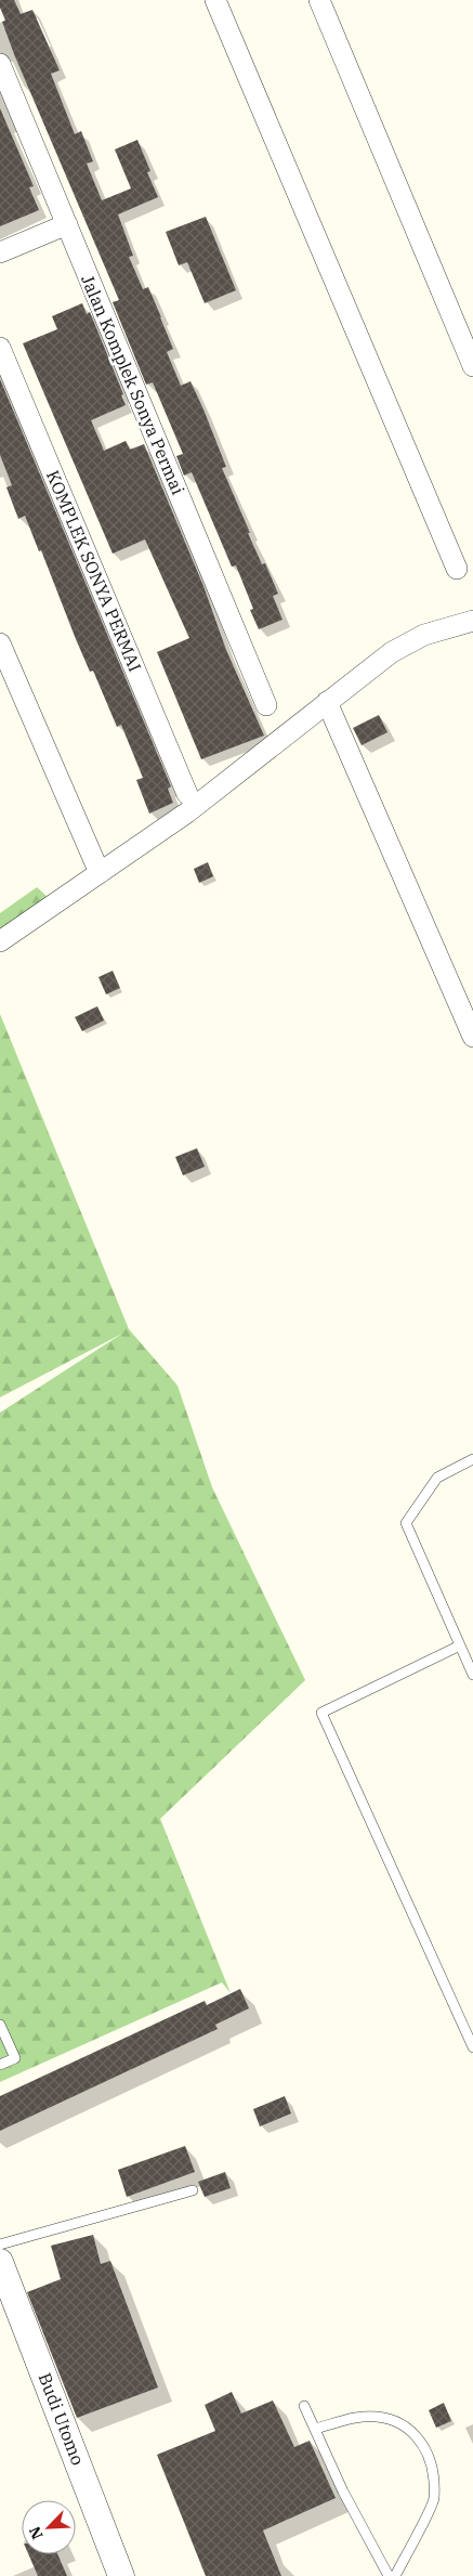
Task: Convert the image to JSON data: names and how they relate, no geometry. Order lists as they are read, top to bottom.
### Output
{
  "streets": {
    "street": ["Jalan Komplek Sonya Permai", "KOMPLEK SONYA PERMAI", "Budi Utomo"]
  },
  "north": "bottom left"
}
